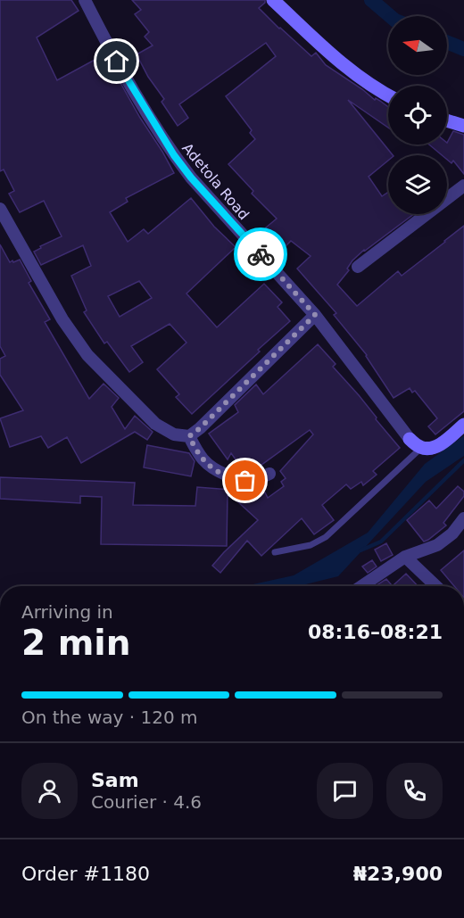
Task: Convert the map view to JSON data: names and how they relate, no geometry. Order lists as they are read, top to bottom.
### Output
{
  "streets": {
    "street": ["Adetola Road"]
  },
  "north": "left",
  "page": {
    "heading": ["2 min", "Arriving in", "08:16–08:21"],
    "panel": [
      "Sam",
      "Courier · 4.6",
      "Order #1180",
      "₦23,900"
    ],
    "bar": "On the way · 120 m"
  }
}
